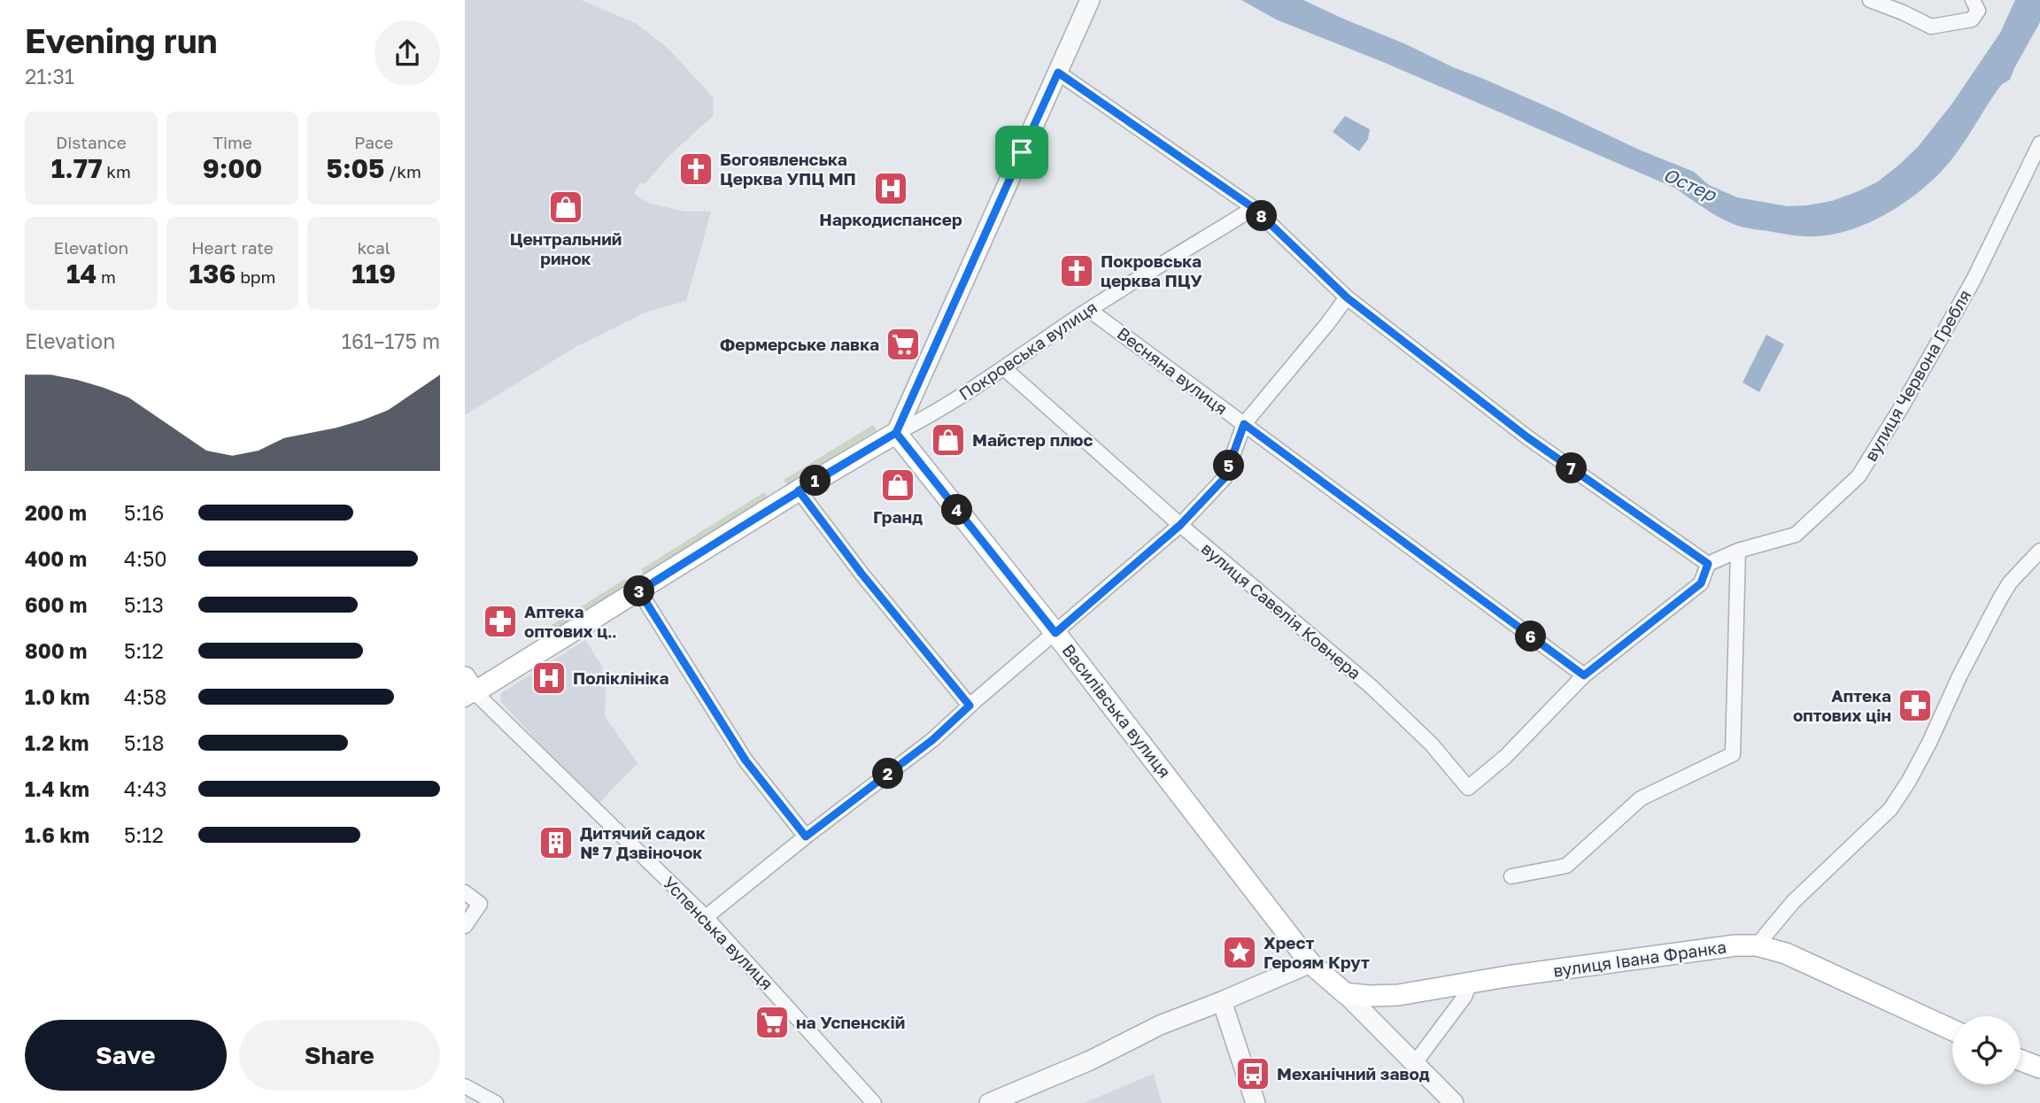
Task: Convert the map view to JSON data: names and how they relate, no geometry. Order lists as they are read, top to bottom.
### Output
{
  "streets": {
    "main road": ["Покровська вулиця", "Василівська вулиця", "вулиця Івана Франка"],
    "street": [
      "Весняна вулиця",
      "вулиця Червона Гребля",
      "вулиця Савелія Ковнера",
      "Успенська вулиця"
    ]
  },
  "crossings": [
    ["Покровська вулиця", "Весняна вулиця"],
    ["Покровська вулиця", "вулиця Савелія Ковнера"],
    ["Покровська вулиця", "Василівська вулиця"],
    ["Покровська вулиця", "Успенська вулиця"],
    ["Весняна вулиця", "вулиця Савелія Ковнера"]
  ],
  "water": ["Остер"],
  "places": {
    "church": ["Богоявленська Церква УПЦ МП", "Покровська церква ПЦУ"],
    "hospital": ["Наркодиспансер", "Поліклініка"],
    "shop": ["Центральний ринок", "Майстер плюс", "Гранд"],
    "supermarket": ["Фермерське лавка", "на Успенскій"],
    "pharmacy": ["Аптека оптових ц‥", "Аптека оптових цін"],
    "building": ["Дитячий садок № 7 Дзвіночок"],
    "place": ["Хрест Героям Крут"],
    "bus stop": ["Механічний завод"]
  },
  "page": {
    "heading": ["Evening run", "21:31"],
    "stats": [
      ["Distance", "1.77 km"],
      ["Time", "9:00"],
      ["Pace", "5:05 /km"],
      ["Elevation", "14 m"],
      ["Heart rate", "136 bpm"],
      ["kcal", "119"]
    ],
    "pins": [
      "8",
      "5",
      "7",
      "1",
      "4",
      "3",
      "6",
      "2"
    ],
    "chart": ["Elevation", "161–175 m"],
    "list": [
      {
        "name": "200 m",
        "note": "5:16"
      },
      {
        "name": "400 m",
        "note": "4:50"
      },
      {
        "name": "600 m",
        "note": "5:13"
      },
      {
        "name": "800 m",
        "note": "5:12"
      },
      {
        "name": "1.0 km",
        "note": "4:58"
      },
      {
        "name": "1.2 km",
        "note": "5:18"
      },
      {
        "name": "1.4 km",
        "note": "4:43"
      },
      {
        "name": "1.6 km",
        "note": "5:12"
      }
    ],
    "buttons": ["Save", "Share"]
  }
}
